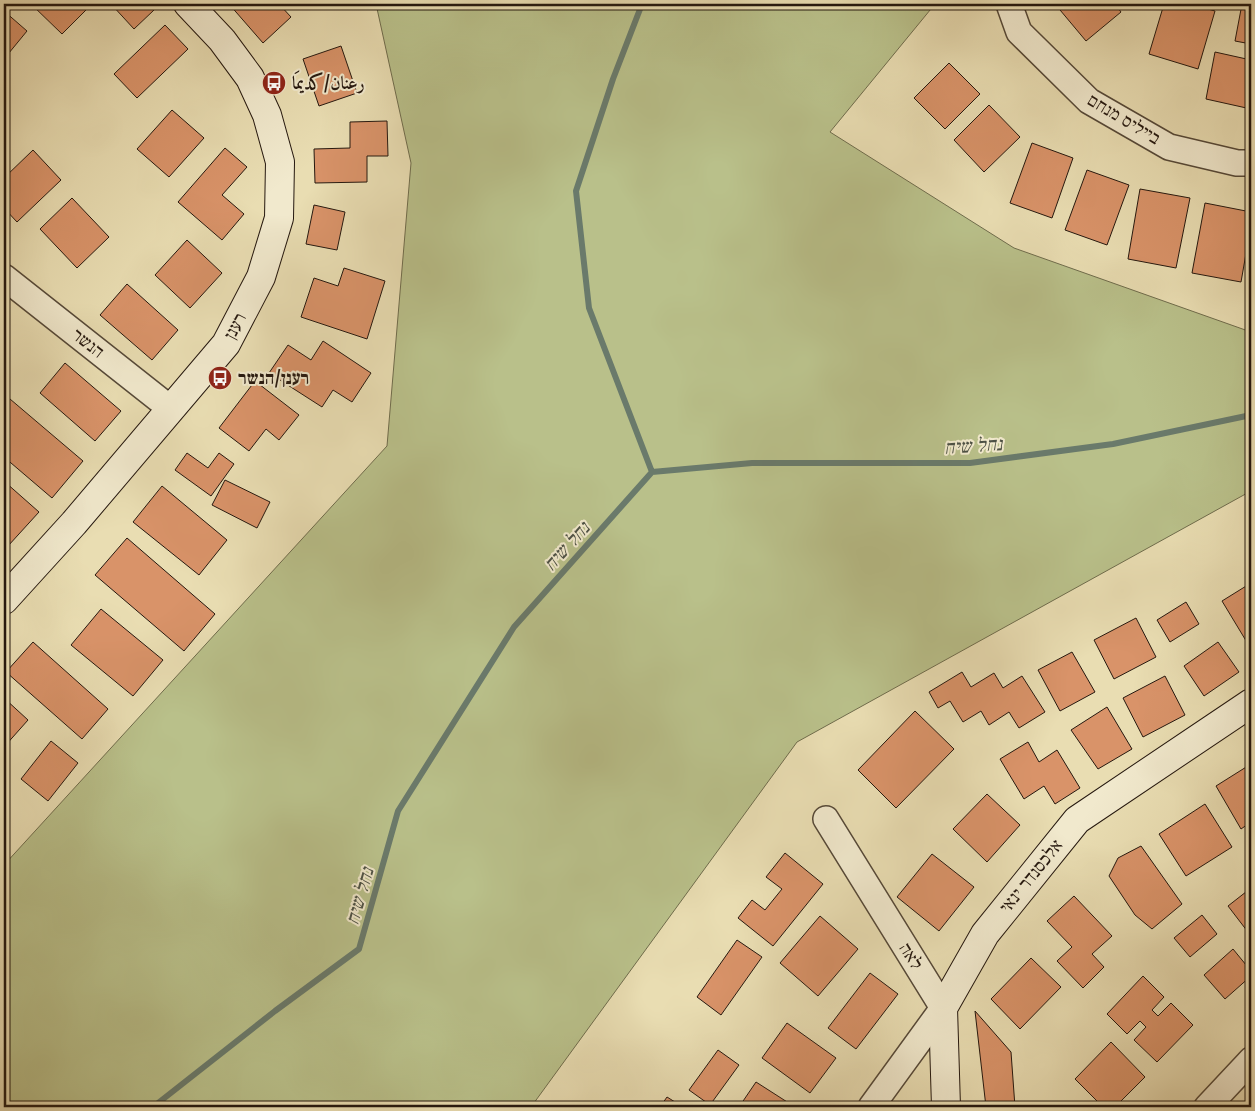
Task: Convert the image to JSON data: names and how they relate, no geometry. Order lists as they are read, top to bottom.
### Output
{
  "streets": {
    "street": [
      "בייליס מנחם",
      "רענן",
      "הנשר",
      "אלכסנדר ינאי",
      "לאה"
    ]
  },
  "crossings": [
    ["רענן", "הנשר"],
    ["אלכסנדר ינאי", "לאה"]
  ],
  "water": ["נחל שיח"],
  "places": {
    "bus stop": ["رعنان/كديمَا", "רענן/הנשר"]
  }
}
